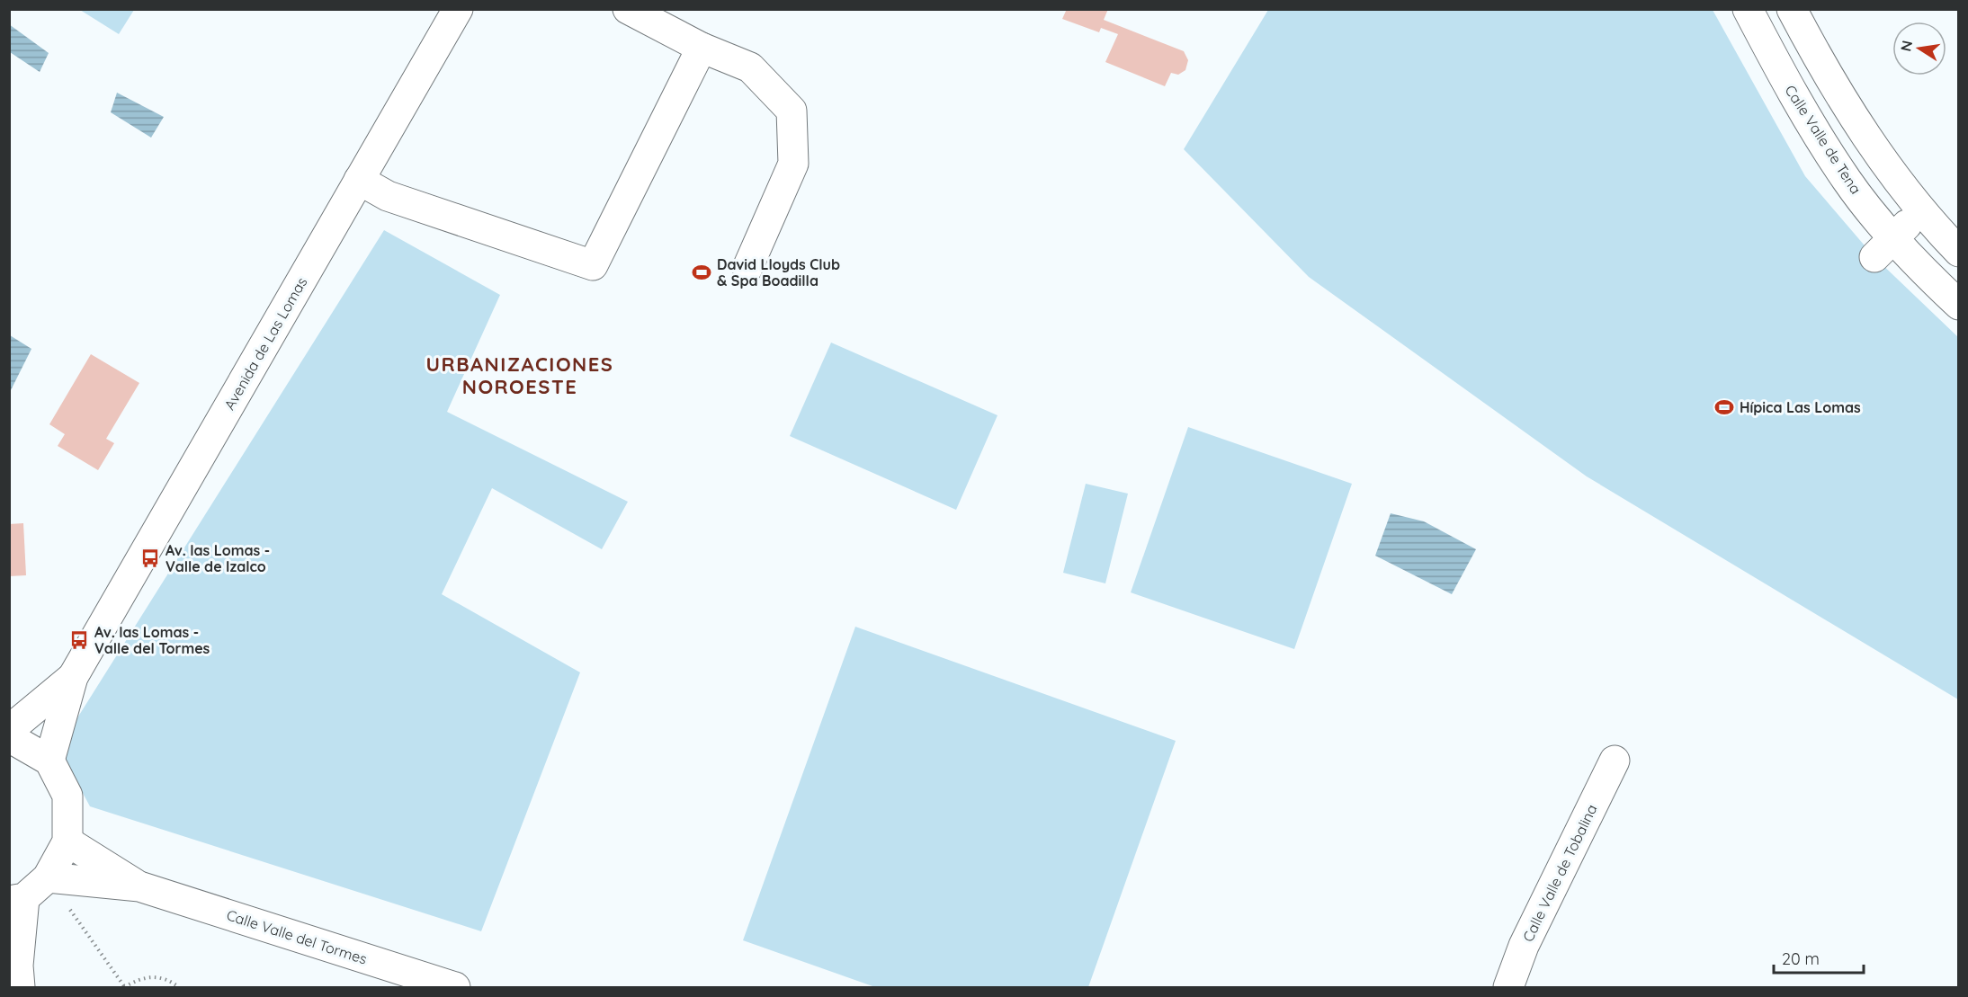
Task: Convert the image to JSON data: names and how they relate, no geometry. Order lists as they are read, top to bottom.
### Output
{
  "streets": {
    "street": [
      "Calle Valle de Tena",
      "Avenida de Las Lomas",
      "Calle Valle de Tobalina",
      "Calle Valle del Tormes"
    ]
  },
  "districts": ["URBANIZACIONES NOROESTE"],
  "places": {
    "sports": ["David Lloyds Club & Spa Boadilla", "Hípica Las Lomas"],
    "bus stop": ["Av. las Lomas - Valle de Izalco", "Av. las Lomas - Valle del Tormes"]
  },
  "scale_bar": "20 m",
  "north": "left"
}
